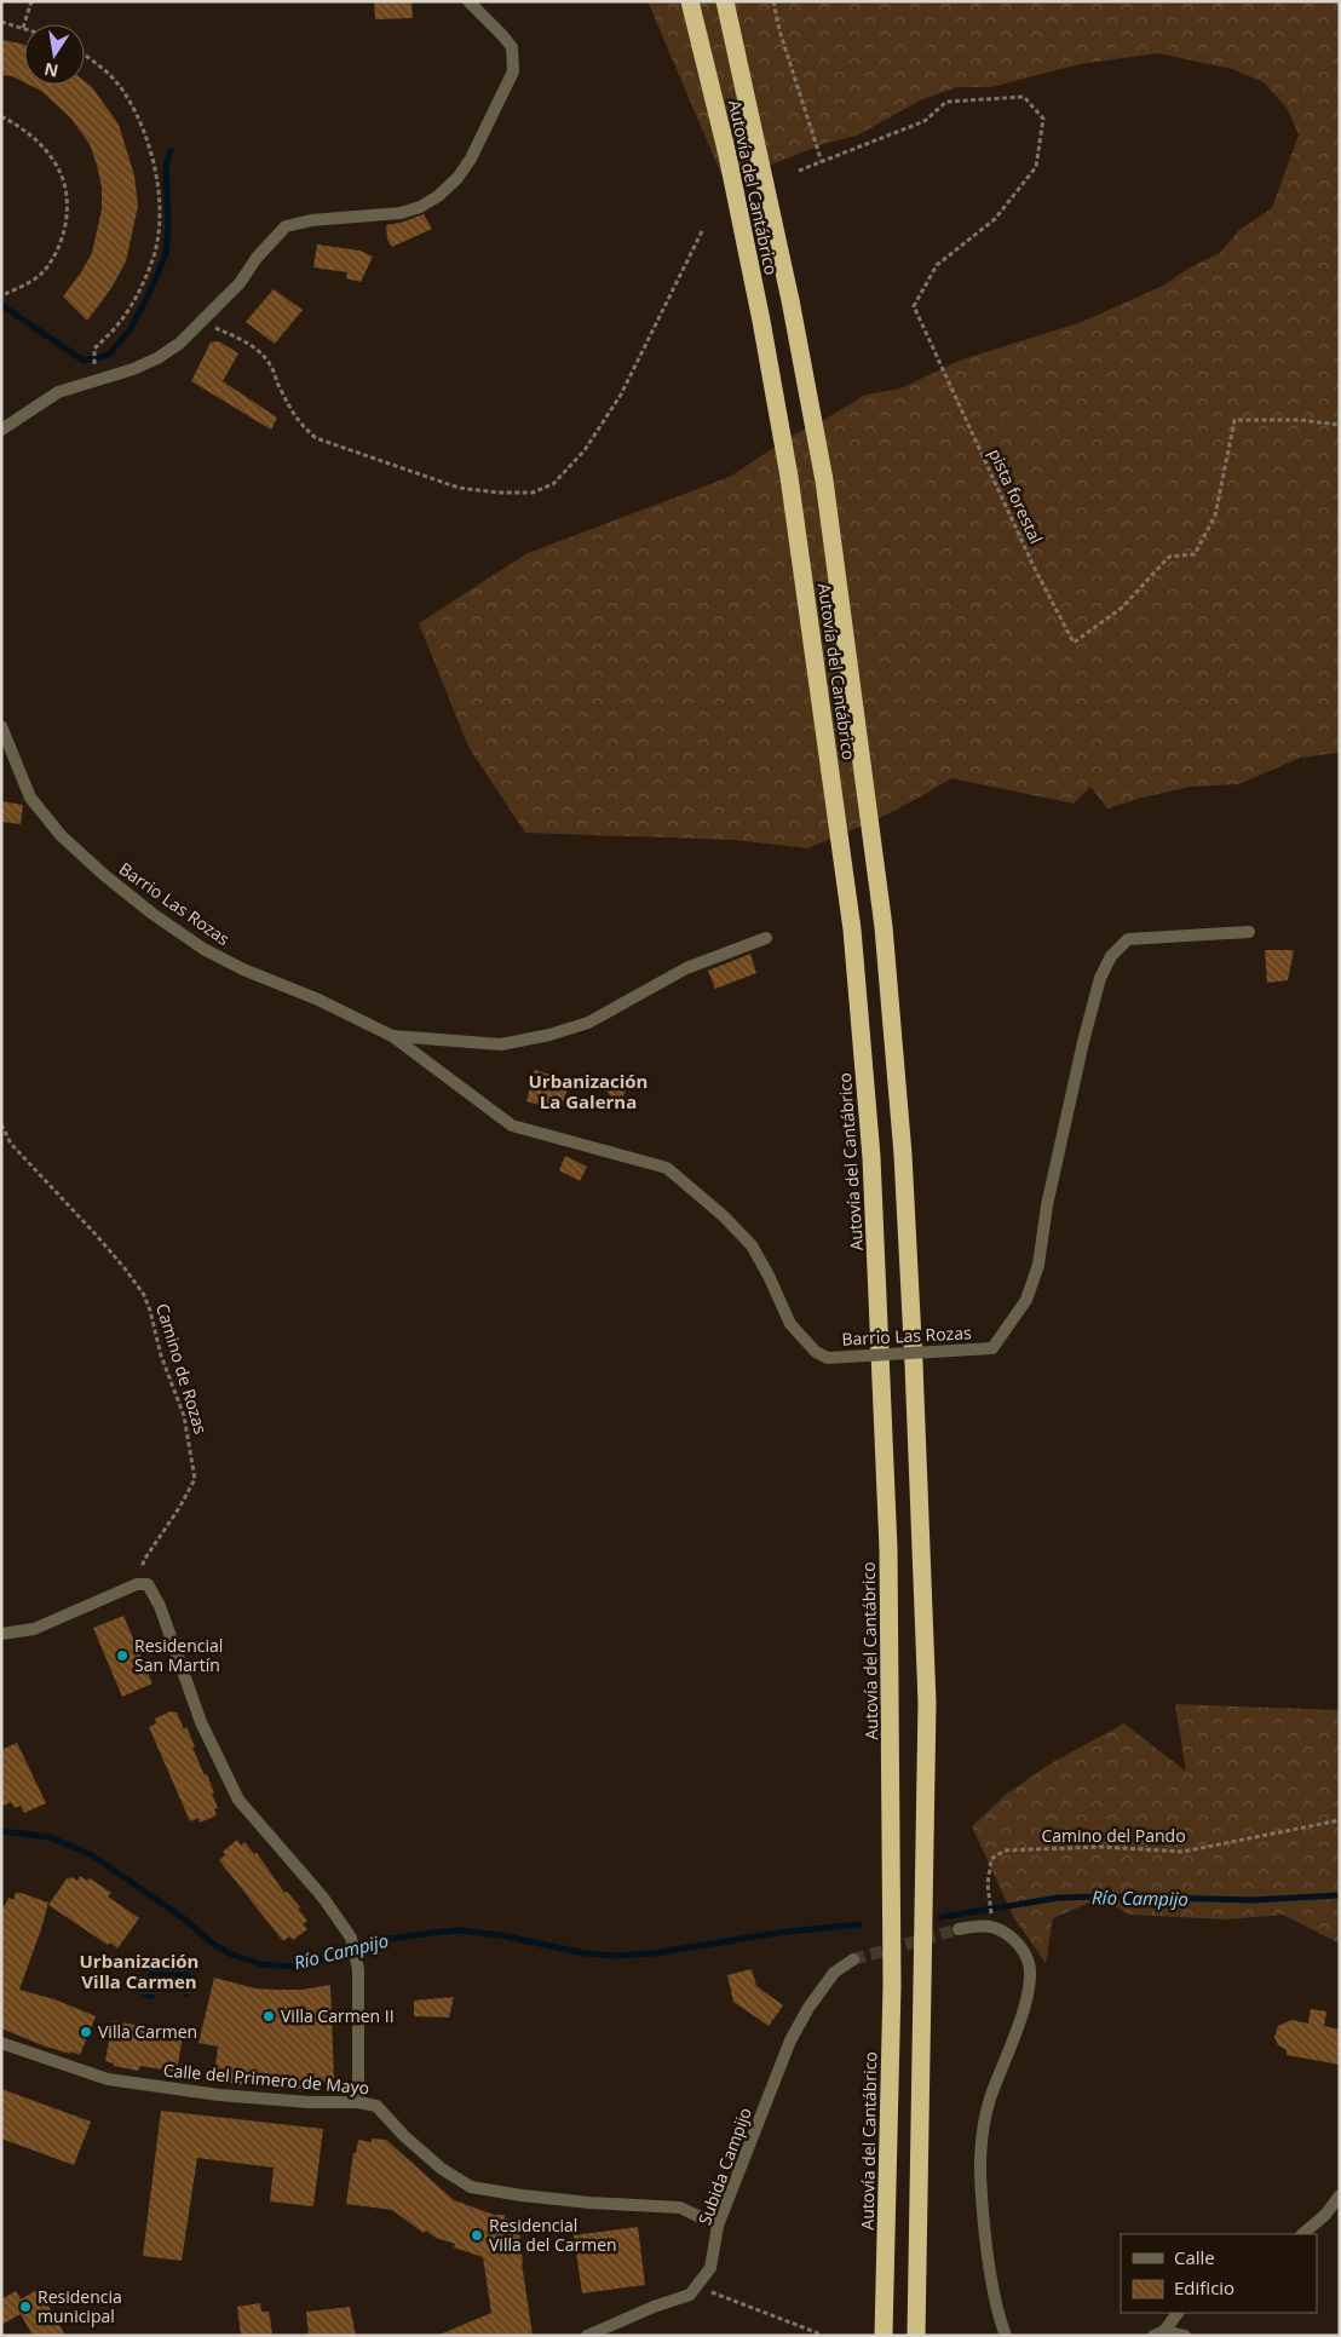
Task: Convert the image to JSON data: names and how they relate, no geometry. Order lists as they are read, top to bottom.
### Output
{
  "streets": {
    "highway": ["Autovía del Cantábrico"],
    "street": ["Barrio Las Rozas", "Calle del Primero de Mayo", "Subida Campijo"],
    "path": ["pista forestal", "Camino de Rozas", "Camino del Pando"]
  },
  "crossings": [
    ["Calle del Primero de Mayo", "Subida Campijo"]
  ],
  "districts": ["Urbanización La Galerna", "Urbanización Villa Carmen"],
  "water": ["Río Campijo"],
  "places": [
    "Residencial San Martín",
    "Villa Carmen II",
    "Villa Carmen",
    "Residencial Villa del Carmen",
    "Residencia municipal"
  ],
  "legend": ["Calle", "Edificio"],
  "north": "bottom"
}
